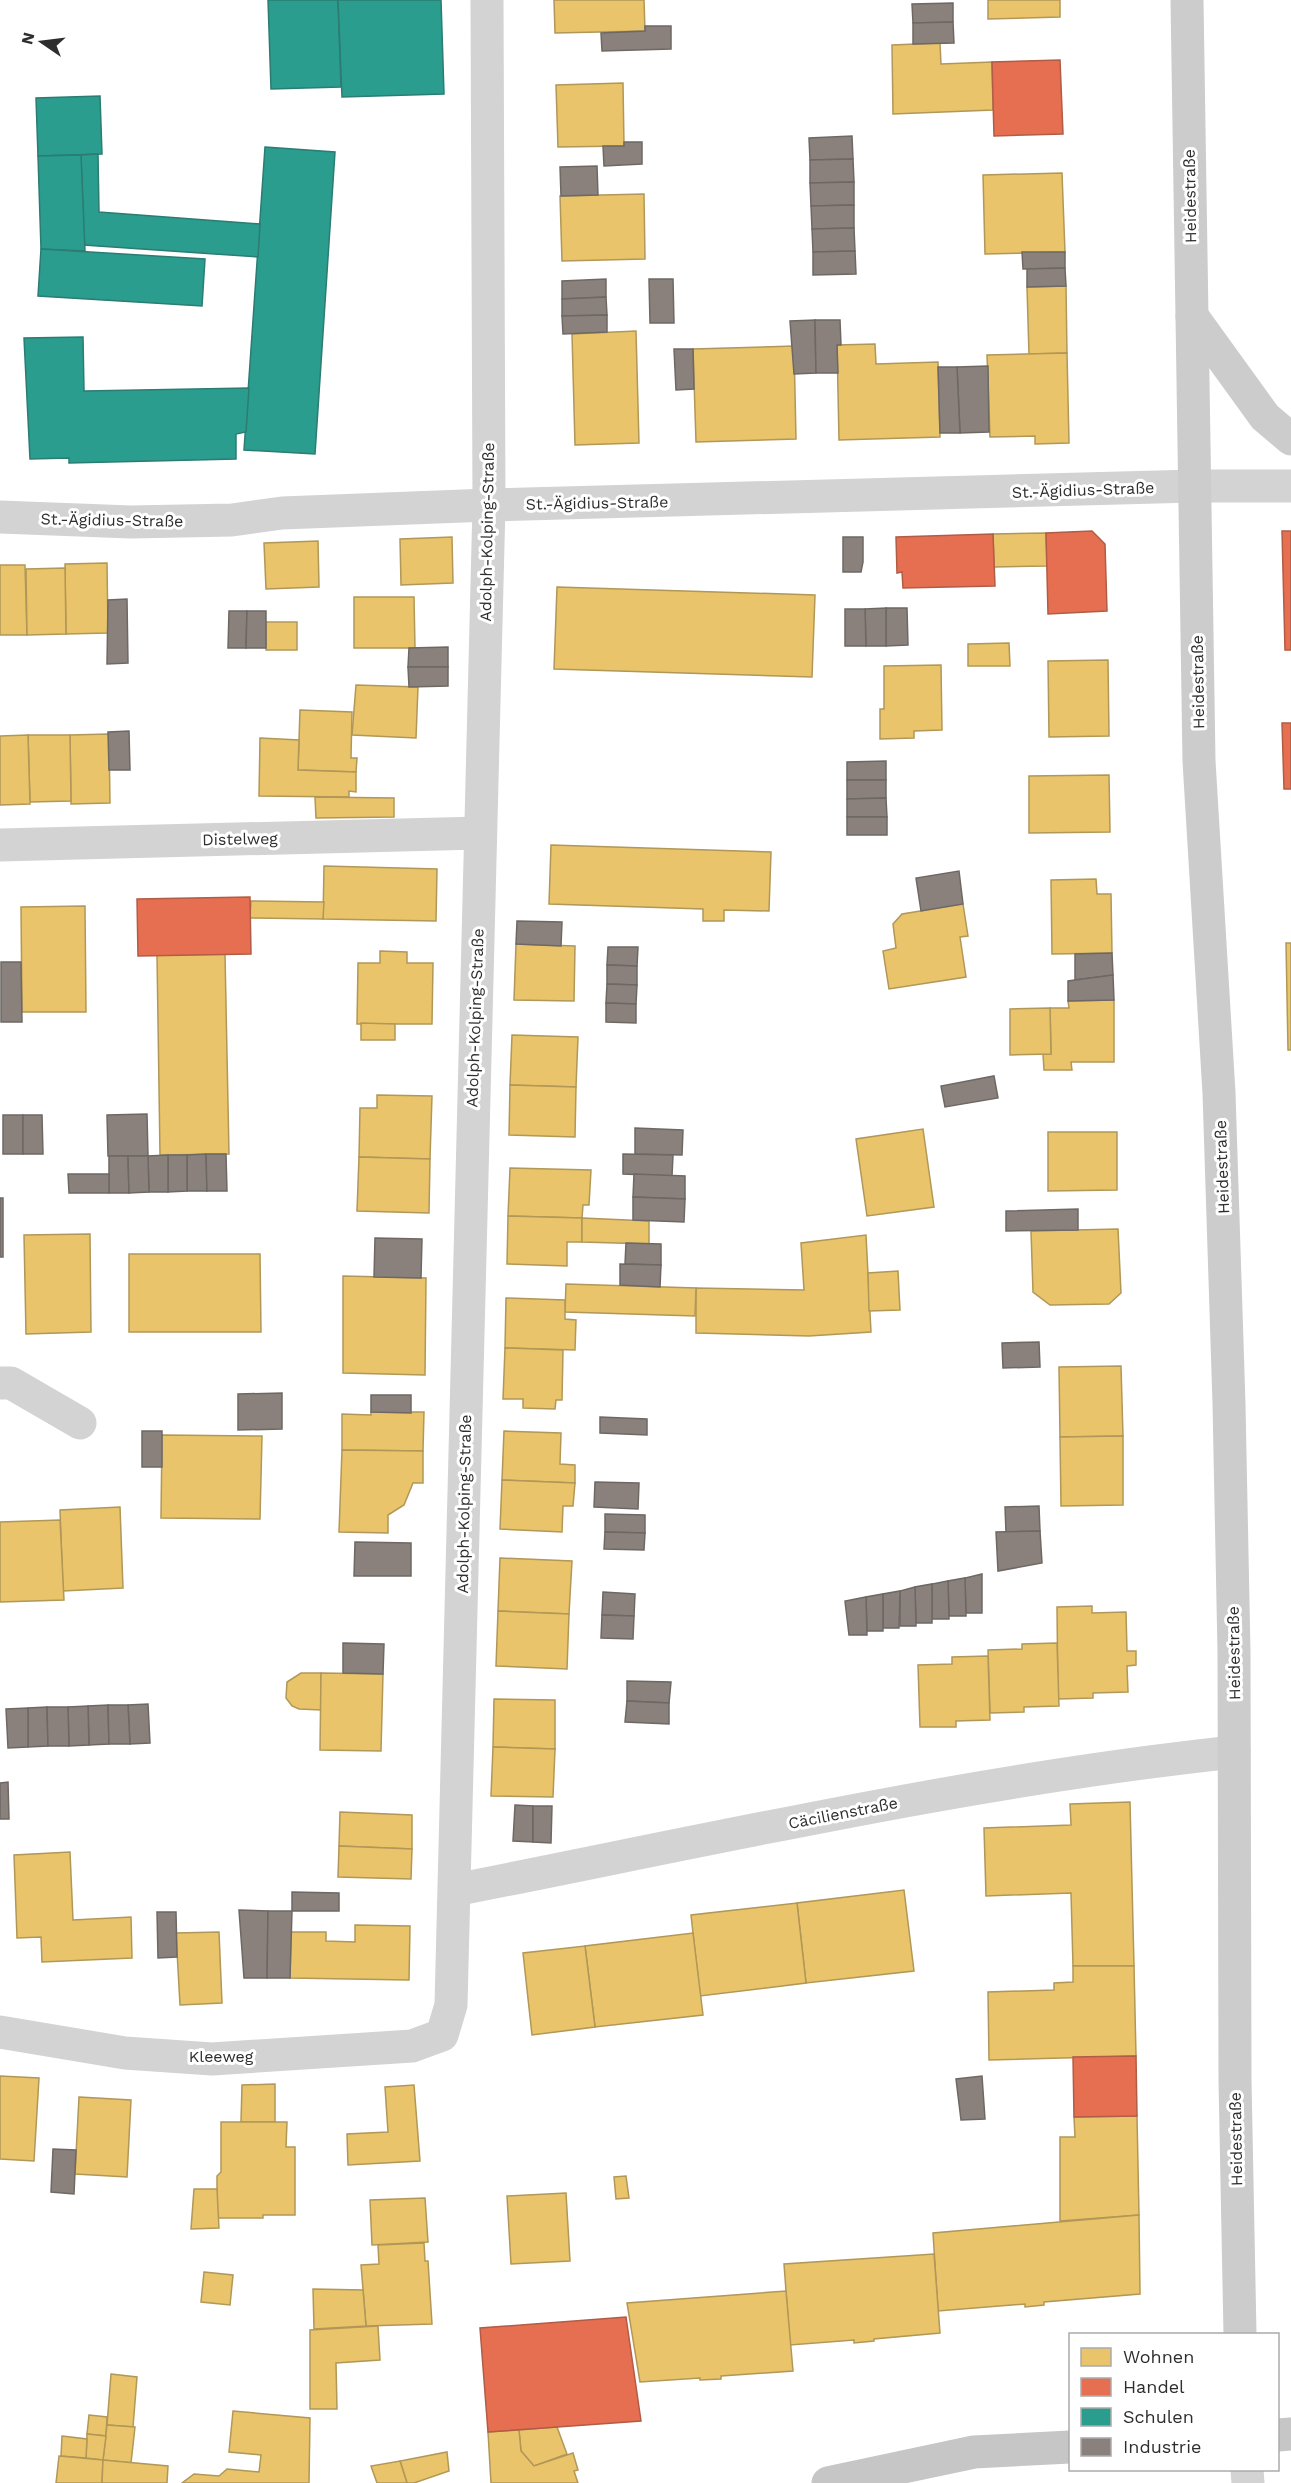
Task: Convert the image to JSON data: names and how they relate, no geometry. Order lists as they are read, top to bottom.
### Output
{
  "streets": {
    "main road": ["Heidestraße"],
    "street": [
      "St.-Ägidius-Straße",
      "Adolph-Kolping-Straße",
      "Distelweg",
      "Cäcilienstraße",
      "Kleeweg"
    ]
  },
  "crossings": [
    ["Heidestraße", "St.-Ägidius-Straße"],
    ["Heidestraße", "Cäcilienstraße"],
    ["St.-Ägidius-Straße", "Adolph-Kolping-Straße"],
    ["Adolph-Kolping-Straße", "Distelweg"],
    ["Adolph-Kolping-Straße", "Cäcilienstraße"],
    ["Adolph-Kolping-Straße", "Kleeweg"]
  ],
  "legend": [
    "Wohnen",
    "Handel",
    "Schulen",
    "Industrie"
  ],
  "north": "left"
}
